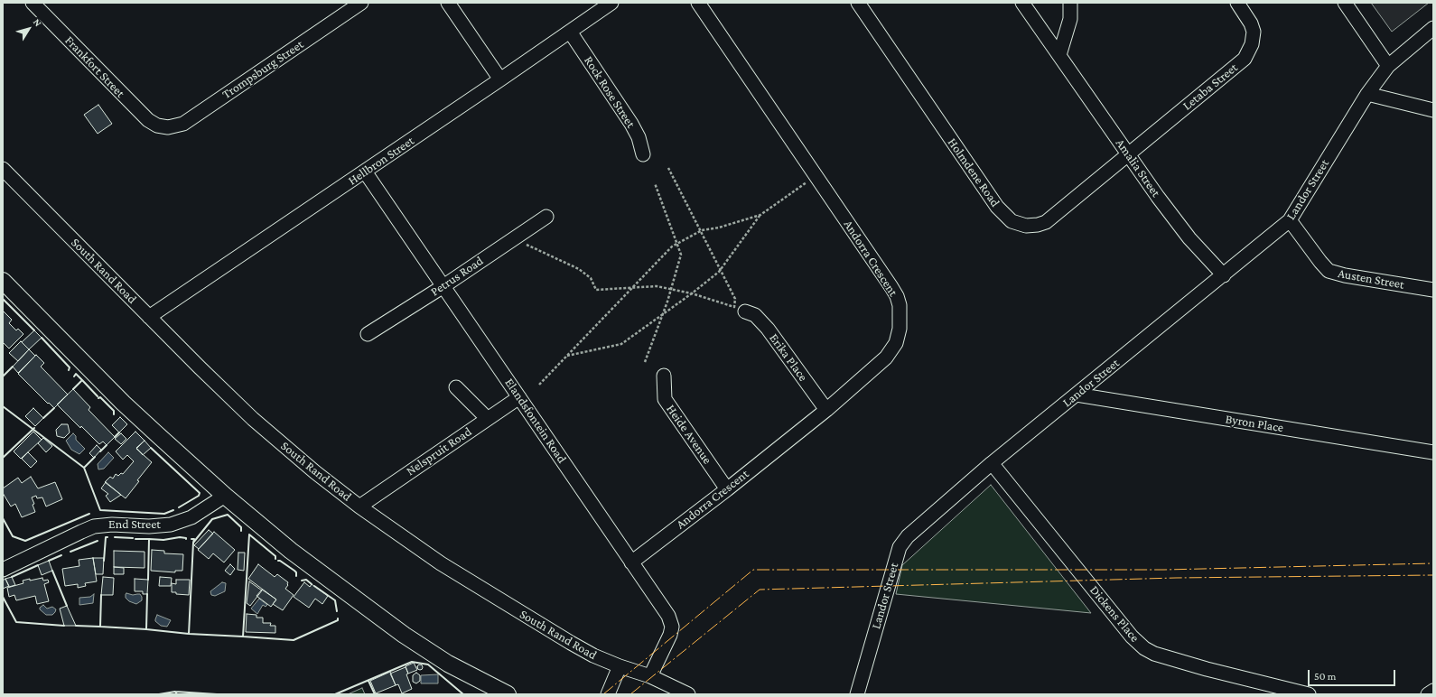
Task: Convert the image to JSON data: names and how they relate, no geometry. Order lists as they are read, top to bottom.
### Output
{
  "streets": {
    "street": [
      "Frankfort Street",
      "Trompsburg Street",
      "Letaba Street",
      "Rock Rose Street",
      "Hellbron Street",
      "Amalia Street",
      "Holmdene Road",
      "Landor Street",
      "Andorra Crescent",
      "South Rand Road",
      "Petrus Road",
      "Austen Street",
      "Erika Place",
      "Elandsfontein Road",
      "Byron Place",
      "Heide Avenue",
      "Nelspruit Road",
      "End Street",
      "Dickens Place"
    ]
  },
  "crossings": [
    ["Frankfort Street", "Trompsburg Street"],
    ["Letaba Street", "Amalia Street"],
    ["Letaba Street", "Holmdene Road"],
    ["Rock Rose Street", "Hellbron Street"],
    ["Hellbron Street", "South Rand Road"],
    ["Hellbron Street", "Elandsfontein Road"],
    ["Amalia Street", "Holmdene Road"],
    ["Amalia Street", "Landor Street"],
    ["Landor Street", "Austen Street"],
    ["Landor Street", "Byron Place"],
    ["Landor Street", "Dickens Place"],
    ["Andorra Crescent", "Erika Place"],
    ["Andorra Crescent", "Elandsfontein Road"],
    ["Andorra Crescent", "Heide Avenue"],
    ["South Rand Road", "Elandsfontein Road"],
    ["South Rand Road", "Nelspruit Road"],
    ["Petrus Road", "Elandsfontein Road"],
    ["Elandsfontein Road", "Nelspruit Road"]
  ],
  "scale_bar": "50 m",
  "north": "top right"
}
